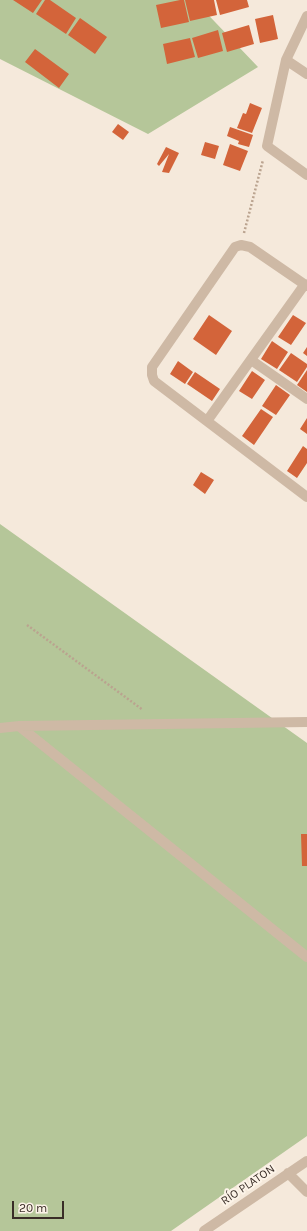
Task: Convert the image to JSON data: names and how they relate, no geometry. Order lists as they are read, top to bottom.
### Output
{
  "streets": {
    "street": ["RÍO PLATON"]
  },
  "scale_bar": "20 m"
}
